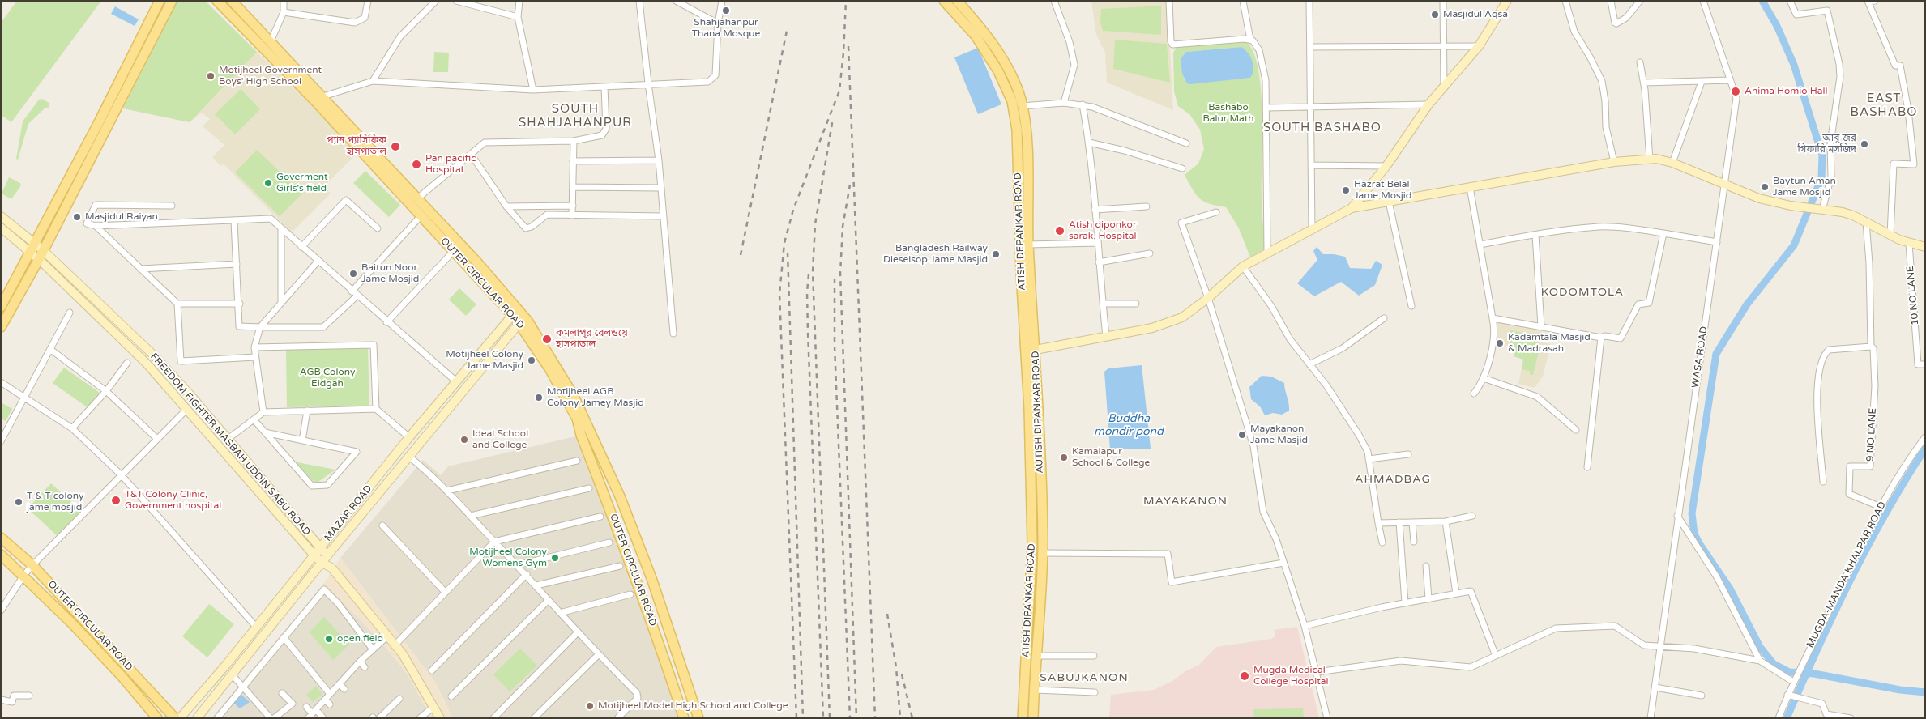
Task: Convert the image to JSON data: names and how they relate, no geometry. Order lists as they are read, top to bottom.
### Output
{
  "streets": {
    "main road": [
      "ATISH DEPANKAR ROAD",
      "OUTER CIRCULAR ROAD",
      "AUTISH DIPANKAR ROAD",
      "FREEDOM FIGHTER MASBAH UDDIN SABU ROAD",
      "MAZAR ROAD"
    ],
    "street": [
      "10 NO LANE",
      "WASA ROAD",
      "9 NO LANE",
      "MUGDA-MANDA KHALPAR ROAD"
    ]
  },
  "crossings": [
    ["ATISH DEPANKAR ROAD", "AUTISH DIPANKAR ROAD"],
    ["OUTER CIRCULAR ROAD", "MAZAR ROAD"],
    ["9 NO LANE", "MUGDA-MANDA KHALPAR ROAD"],
    ["FREEDOM FIGHTER MASBAH UDDIN SABU ROAD", "MAZAR ROAD"]
  ],
  "districts": [
    "EAST BASHABO",
    "SOUTH SHAHJAHANPUR",
    "SOUTH BASHABO",
    "KODOMTOLA",
    "AHMADBAG",
    "MAYAKANON",
    "SABUJKANON"
  ],
  "water": ["Buddha mondir pond"],
  "parks": ["Bashabo Balur Math", "AGB Colony Eidgah"],
  "places": [
    "Shahjahanpur Thana Mosque",
    "Masjidul Aqsa",
    "Motijheel Government Boys' High School",
    "Anima Homio Hall",
    "আবু জর গিফারি মসজিদ",
    "প্যান প্যাসিফিক হাসপাতাল",
    "Pan pacific Hospital",
    "Goverment Girls's field",
    "Baytun Aman Jame Mosjid",
    "Hazrat Belal Jame Mosjid",
    "Masjidul Raiyan",
    "Atish diponkor sarak, Hospital",
    "Bangladesh Railway Dieselsop Jame Masjid",
    "Baitun Noor Jame Mosjid",
    "কমলাপুর রেলওয়ে হাসপাতাল",
    "Kadamtala Masjid & Madrasah",
    "Motijheel Colony Jame Masjid",
    "Motijheel AGB Colony Jamey Masjid",
    "Mayakanon Jame Masjid",
    "Ideal School and College",
    "Kamalapur School & College",
    "T&T Colony Clinic, Government hospital",
    "T & T colony jame mosjid",
    "Motijheel Colony Womens Gym",
    "open field",
    "Mugda Medical College Hospital",
    "Motijheel Model High School and College"
  ]
}
